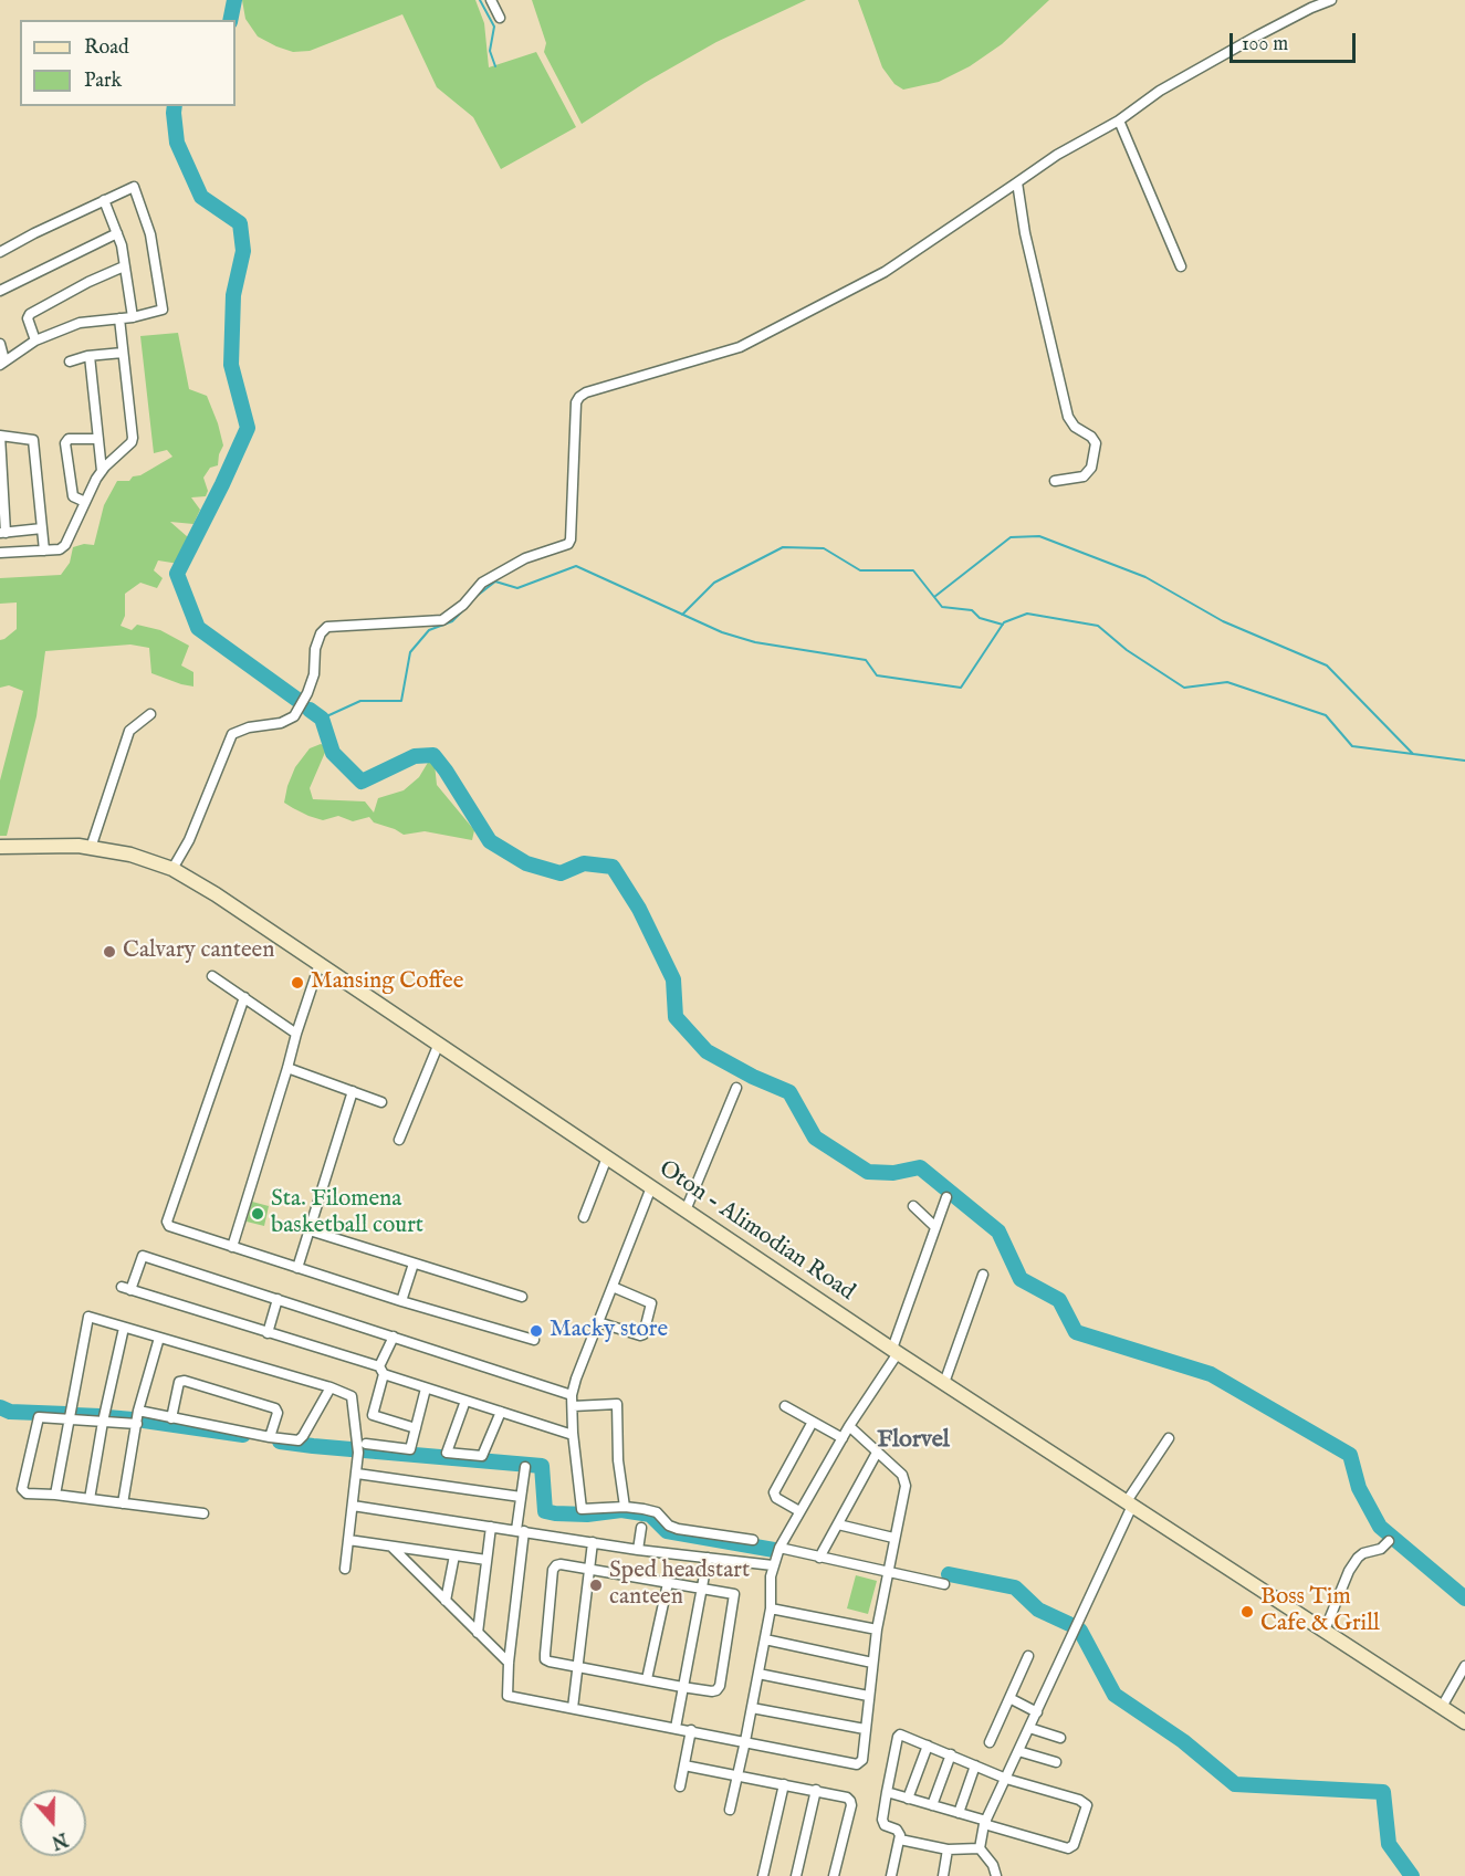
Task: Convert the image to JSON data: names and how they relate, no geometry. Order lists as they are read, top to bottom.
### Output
{
  "streets": {
    "main road": ["Oton - Alimodian Road"]
  },
  "districts": ["Florvel"],
  "places": [
    "Calvary canteen",
    "Mansing Coffee",
    "Sta. Filomena basketball court",
    "Macky store",
    "Sped headstart canteen",
    "Boss Tim Cafe & Grill"
  ],
  "legend": ["Road", "Park"],
  "scale_bar": "100 m",
  "north": "bottom"
}
